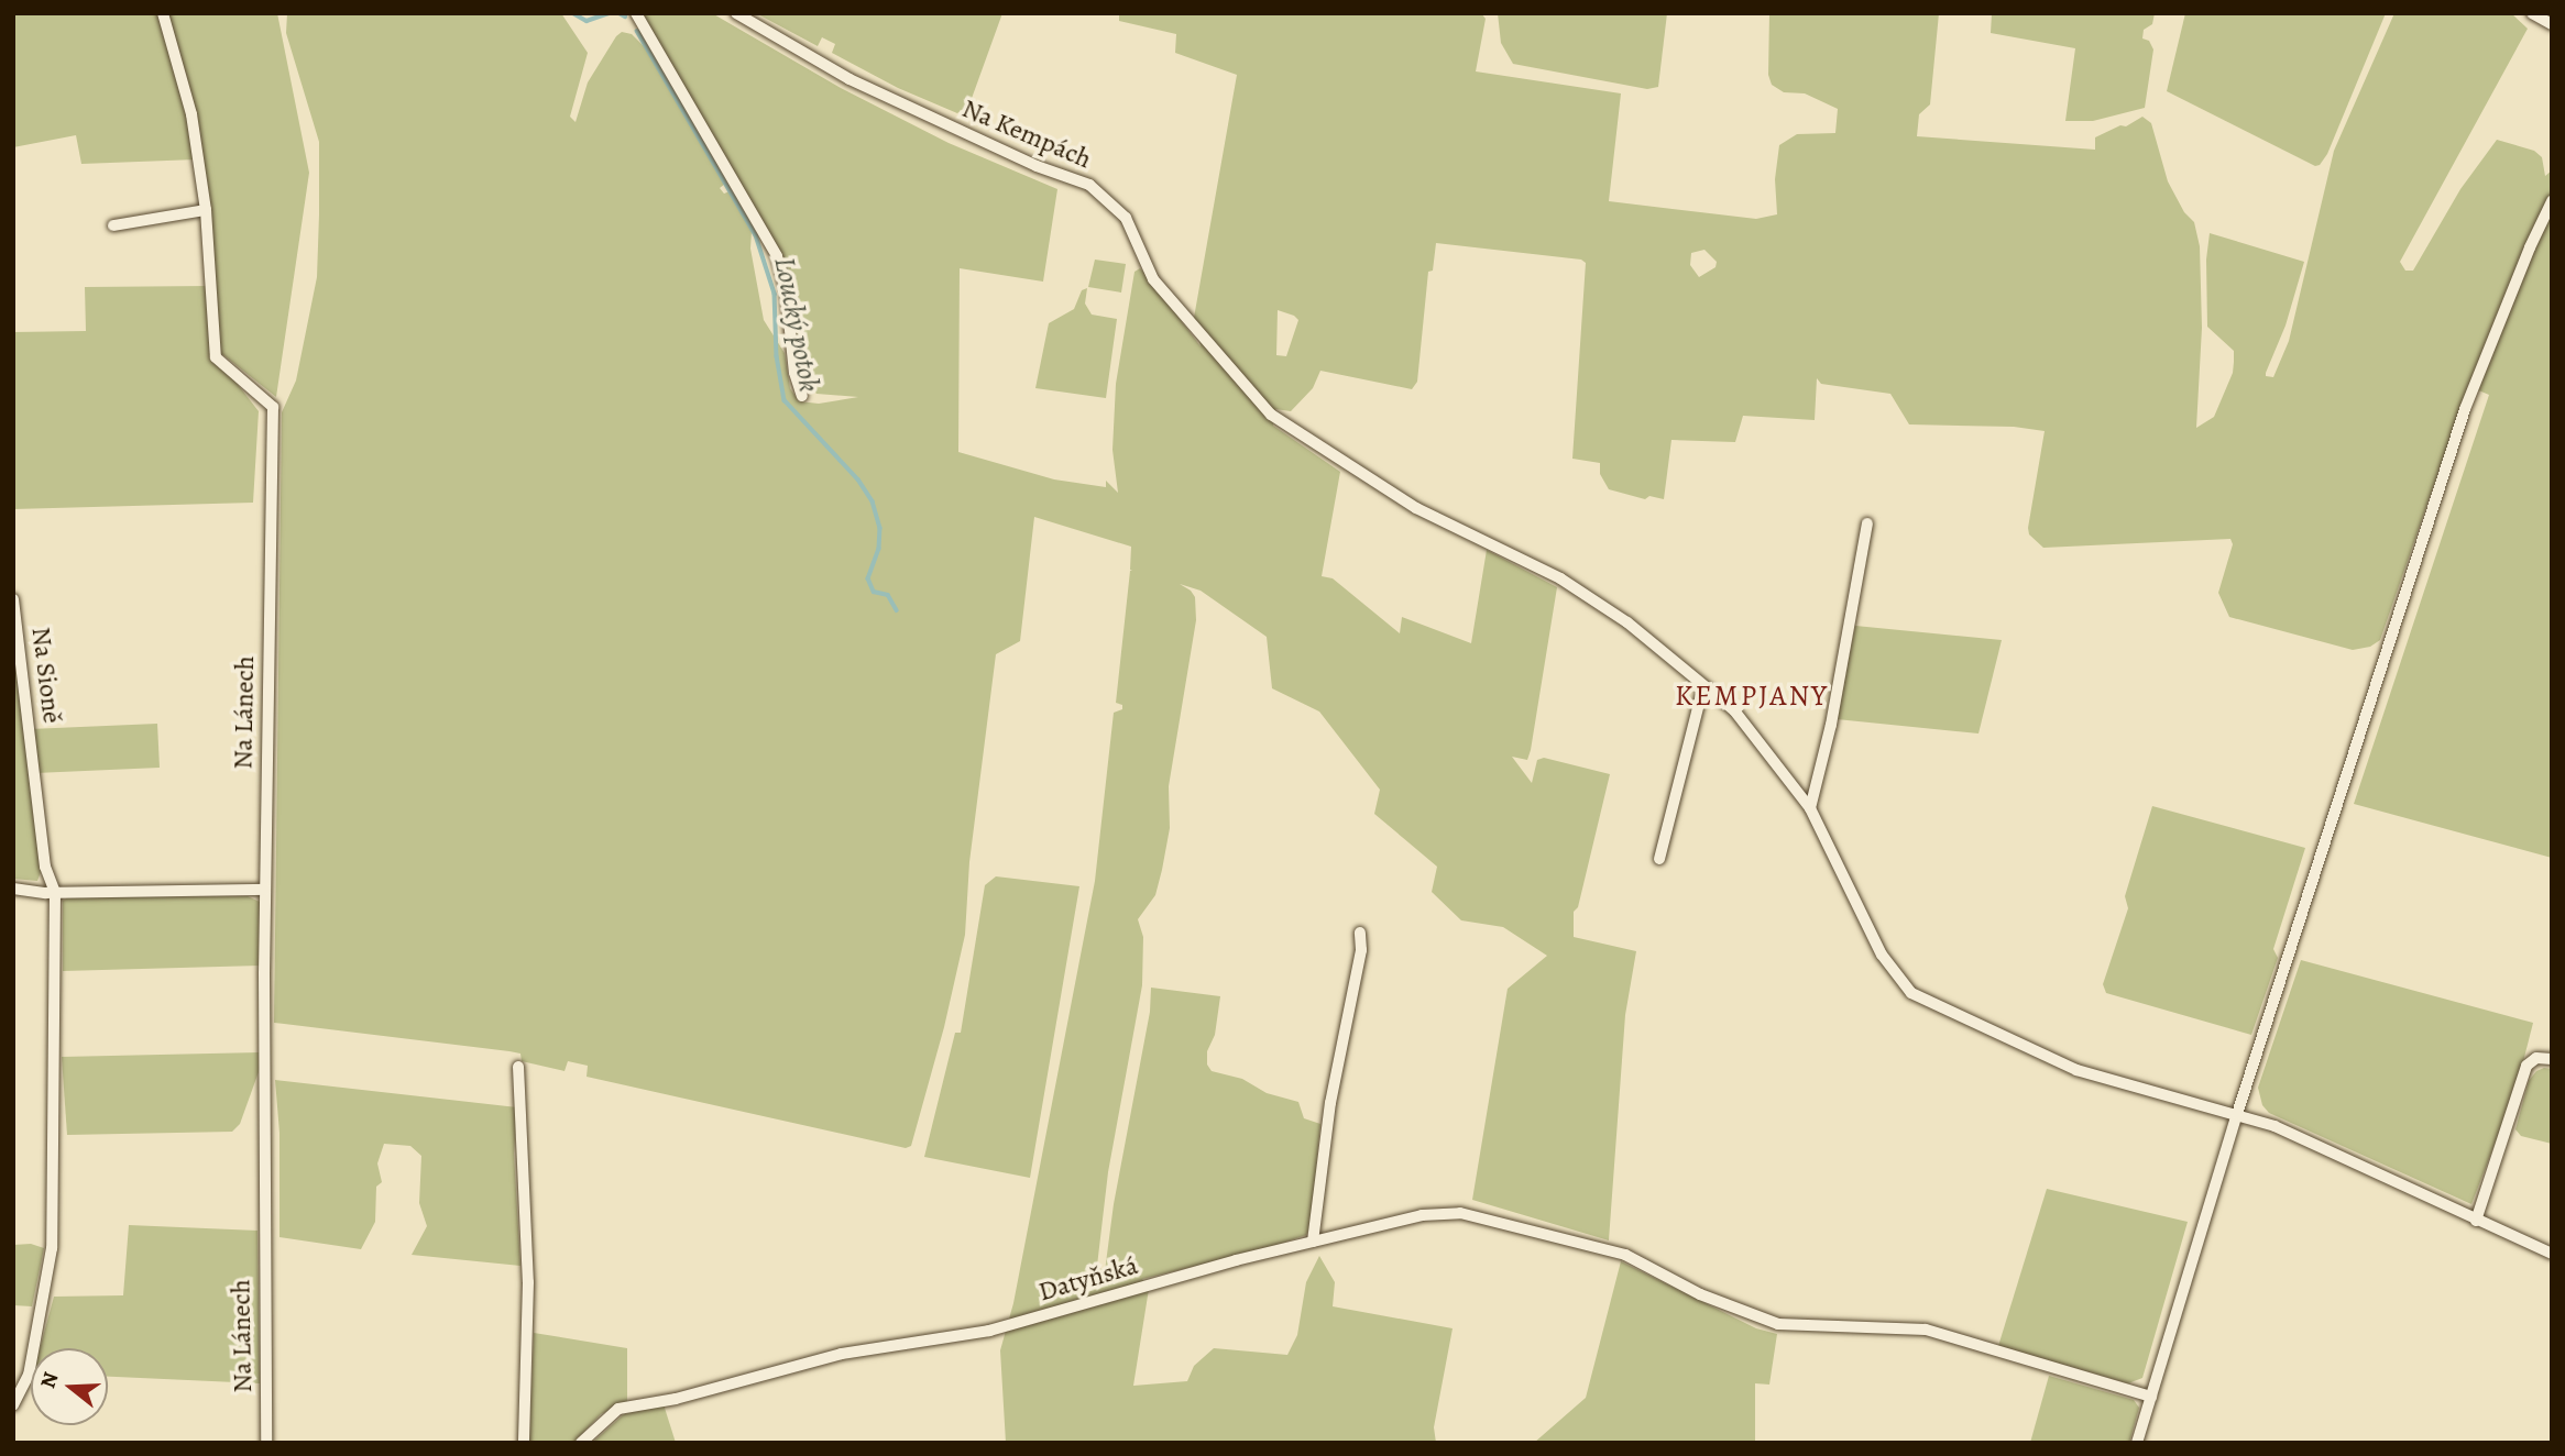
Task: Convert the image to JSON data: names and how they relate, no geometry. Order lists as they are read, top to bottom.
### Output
{
  "streets": {
    "street": [
      "Na Kempách",
      "Na Sioně",
      "Na Lánech",
      "Datyňská"
    ]
  },
  "districts": ["KEMPJANY"],
  "water": ["Loucký potok"],
  "north": "left"
}
